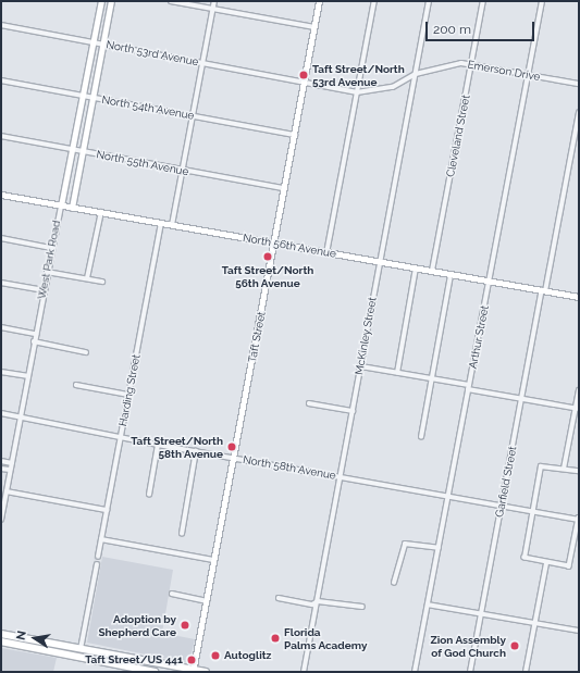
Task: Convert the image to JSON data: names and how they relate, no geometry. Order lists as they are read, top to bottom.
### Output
{
  "streets": {
    "street": [
      "North 53rd Avenue",
      "Emerson Drive",
      "North 54th Avenue",
      "Cleveland Street",
      "North 55th Avenue",
      "North 56th Avenue",
      "West Park Road",
      "McKinley Street",
      "Taft Street",
      "Arthur Street",
      "Harding Street",
      "North 58th Avenue",
      "Garfield Street"
    ]
  },
  "crossings": [
    ["North 53rd Avenue", "Emerson Drive"],
    ["North 53rd Avenue", "West Park Road"],
    ["North 53rd Avenue", "Taft Street"],
    ["Emerson Drive", "Cleveland Street"],
    ["Emerson Drive", "McKinley Street"],
    ["Emerson Drive", "Taft Street"],
    ["Emerson Drive", "Arthur Street"],
    ["North 54th Avenue", "West Park Road"],
    ["North 54th Avenue", "Taft Street"],
    ["Cleveland Street", "North 56th Avenue"],
    ["North 55th Avenue", "West Park Road"],
    ["North 55th Avenue", "Taft Street"],
    ["North 56th Avenue", "West Park Road"],
    ["North 56th Avenue", "McKinley Street"],
    ["North 56th Avenue", "Taft Street"],
    ["North 56th Avenue", "Arthur Street"],
    ["North 56th Avenue", "Harding Street"],
    ["North 56th Avenue", "Garfield Street"],
    ["West Park Road", "North 58th Avenue"],
    ["McKinley Street", "North 58th Avenue"],
    ["Taft Street", "North 58th Avenue"],
    ["Arthur Street", "North 58th Avenue"],
    ["Harding Street", "North 58th Avenue"],
    ["North 58th Avenue", "Garfield Street"]
  ],
  "places": [
    "Taft Street/North 53rd Avenue",
    "Taft Street/North 56th Avenue",
    "Taft Street/North 58th Avenue",
    "Adoption by Shepherd Care",
    "Florida Palms Academy",
    "Zion Assembly of God Church",
    "Autoglitz",
    "Taft Street/US 441"
  ],
  "scale_bar": "200 m",
  "north": "left"
}
